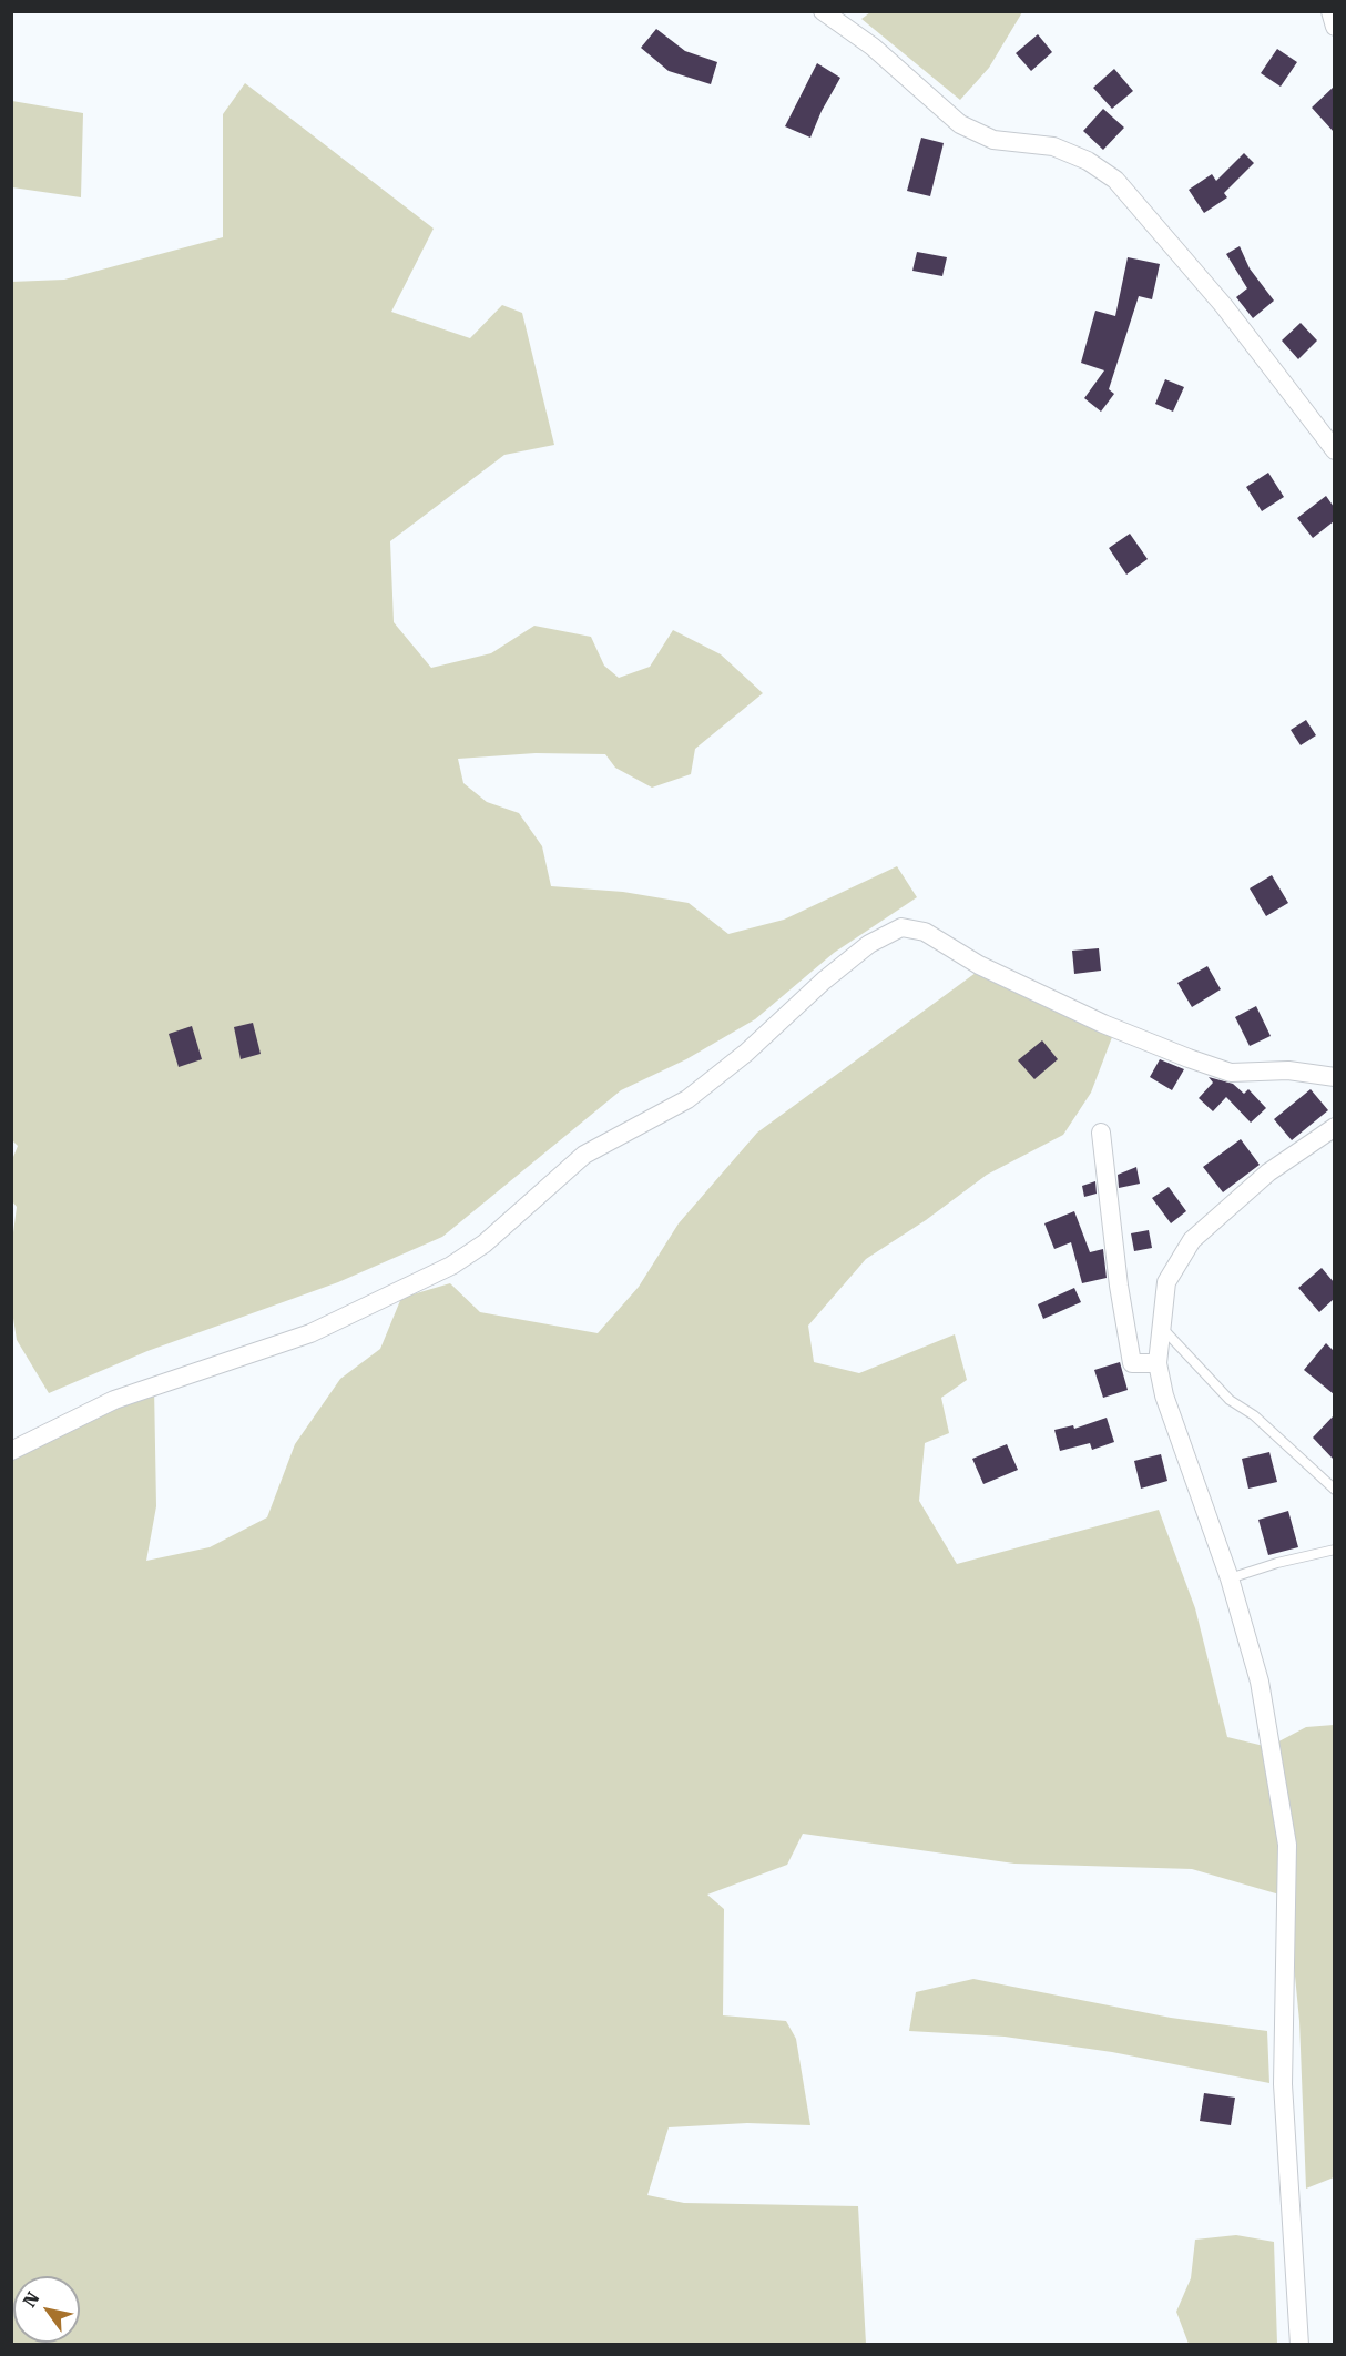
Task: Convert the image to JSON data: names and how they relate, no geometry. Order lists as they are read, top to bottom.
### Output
{
  "north": "top left"
}
